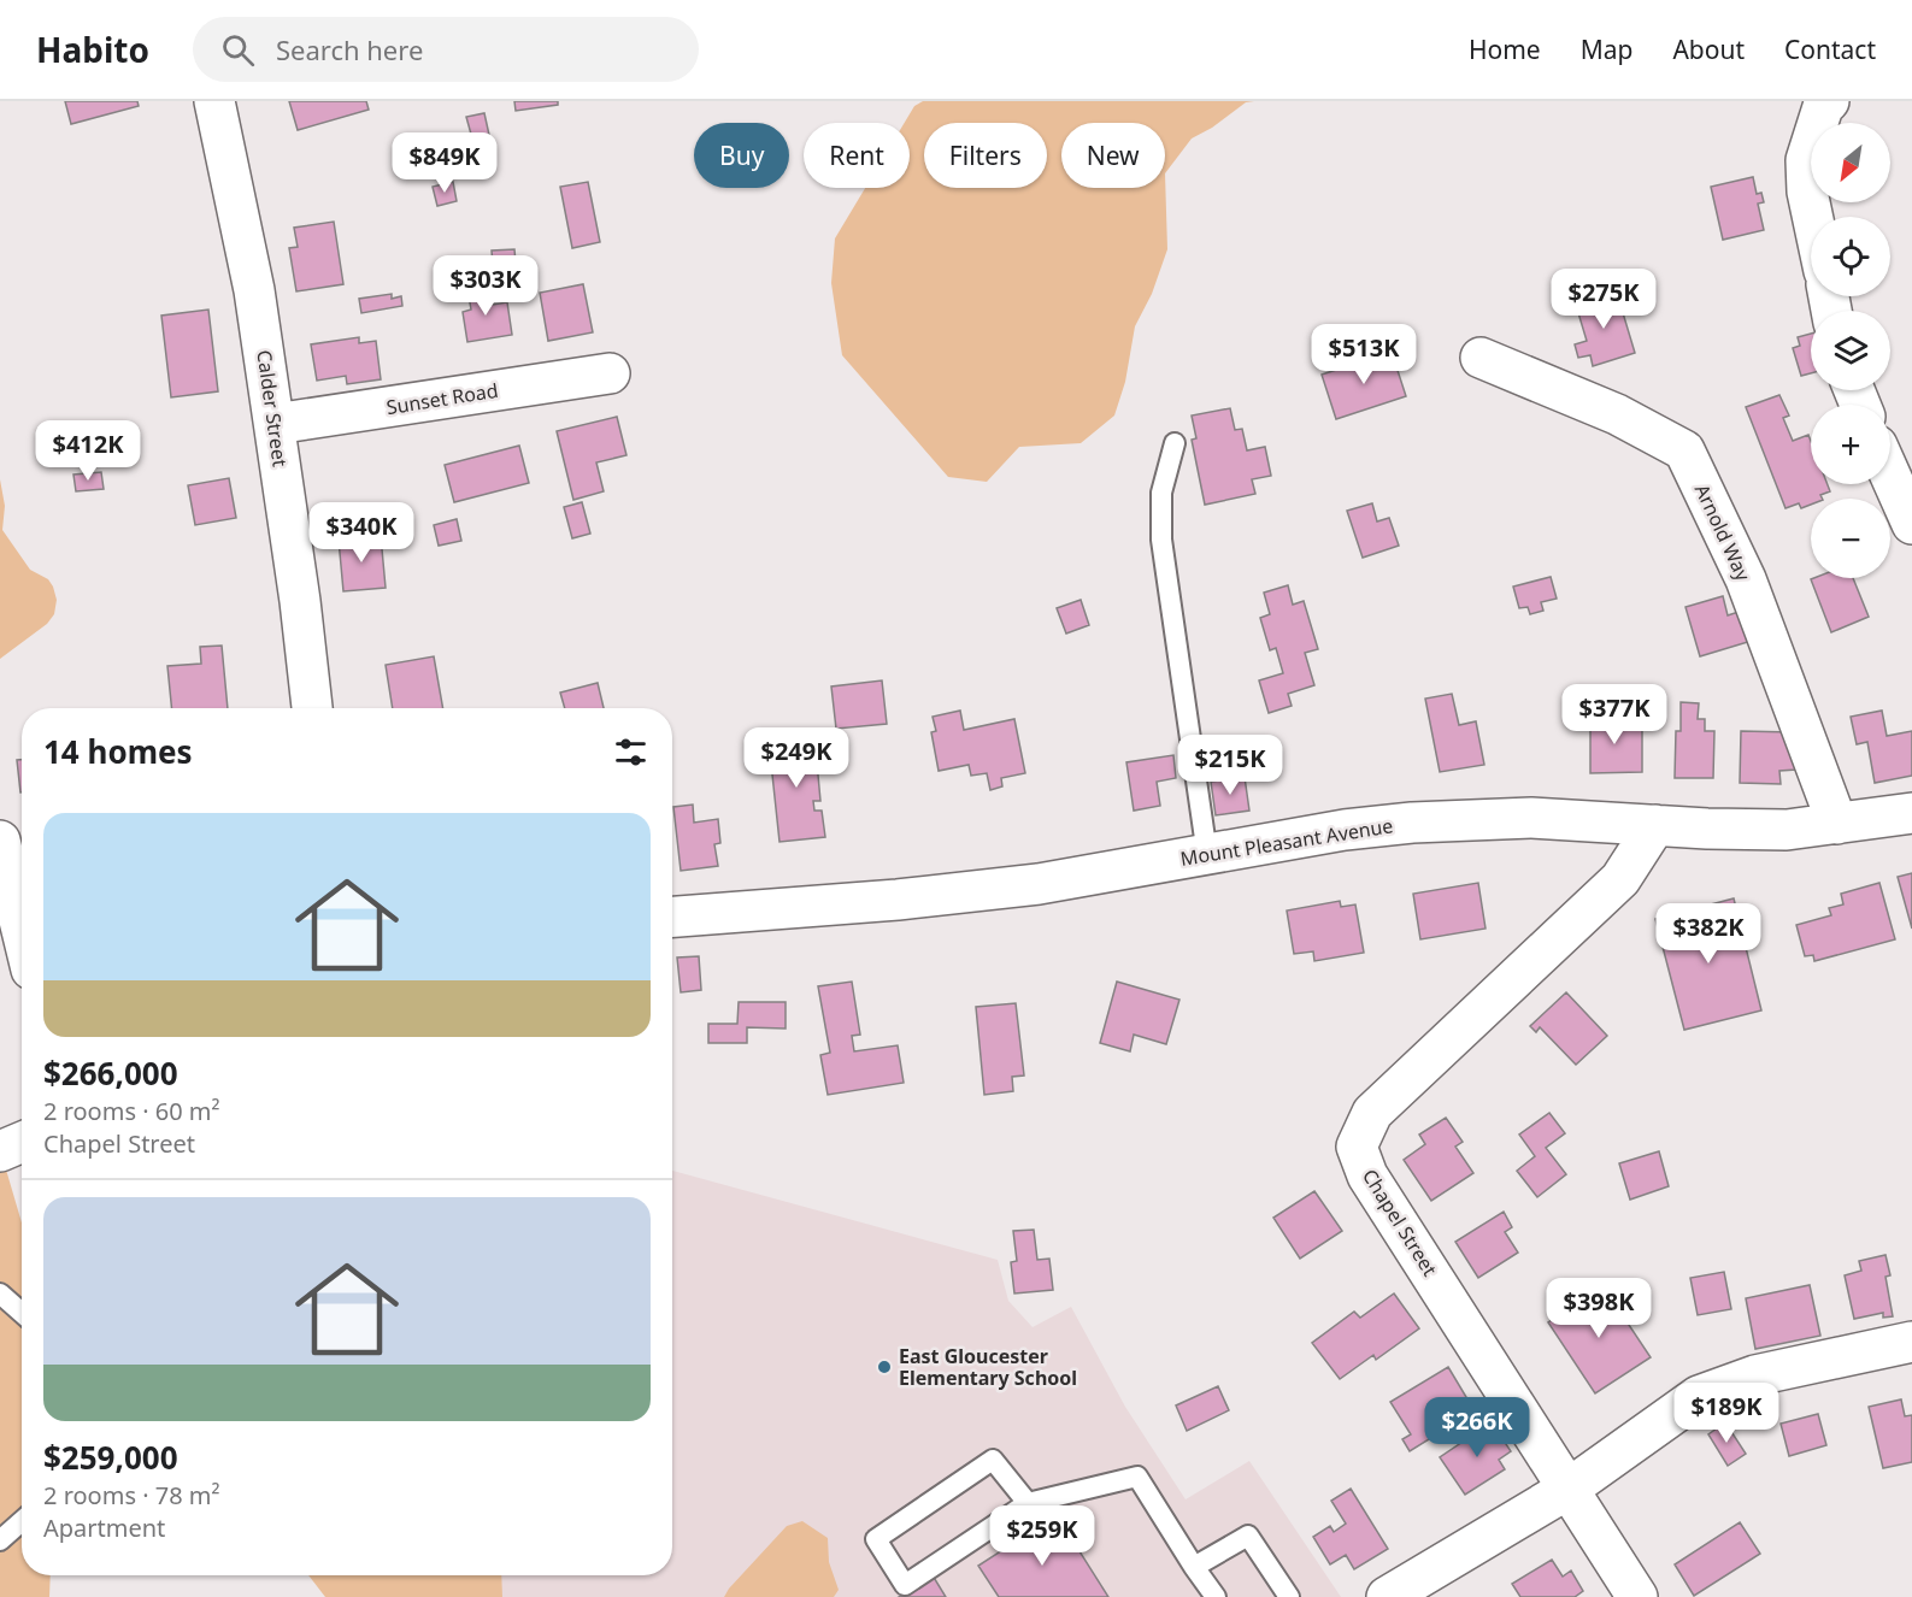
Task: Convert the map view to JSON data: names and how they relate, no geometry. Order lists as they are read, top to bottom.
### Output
{
  "streets": {
    "street": [
      "Sunset Road",
      "Calder Street",
      "Arnold Way",
      "Mount Pleasant Avenue",
      "Chapel Street"
    ]
  },
  "crossings": [
    ["Sunset Road", "Calder Street"],
    ["Arnold Way", "Mount Pleasant Avenue"],
    ["Mount Pleasant Avenue", "Chapel Street"]
  ],
  "places": ["East Gloucester Elementary School"],
  "north": "bottom left",
  "page": {
    "header": "Habito",
    "search": "Search here",
    "nav": [
      "Home",
      "Map",
      "About",
      "Contact"
    ],
    "map_buttons": ["+", "−"],
    "chip": [
      "Buy",
      "Rent",
      "Filters",
      "New"
    ],
    "price": [
      "$849K",
      "$303K",
      "$275K",
      "$513K",
      "$412K",
      "$340K",
      "$377K",
      "$249K",
      "$215K",
      "$382K",
      "$398K",
      "$189K",
      "$266K",
      "$259K"
    ],
    "heading": "14 homes",
    "list": [
      {
        "name": "$266,000",
        "note": "2 rooms · 60 m² · Chapel Street"
      },
      {
        "name": "$259,000",
        "note": "2 rooms · 78 m² · Apartment"
      }
    ]
  }
}
